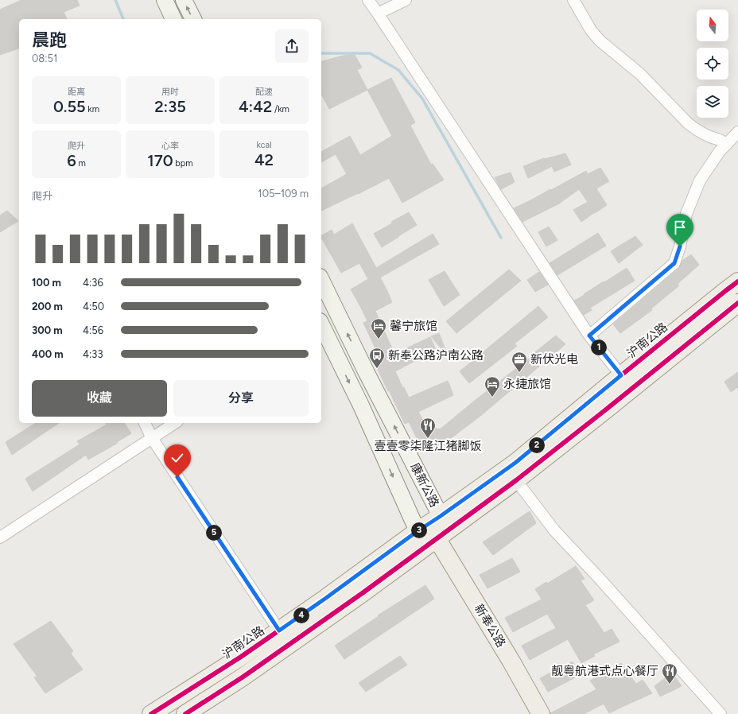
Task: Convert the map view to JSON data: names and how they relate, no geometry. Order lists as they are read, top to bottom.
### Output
{
  "streets": {
    "main road": ["沪南公路", "康新公路", "新奉公路"]
  },
  "crossings": [
    ["沪南公路", "康新公路"],
    ["康新公路", "新奉公路"]
  ],
  "places": {
    "hotel": ["馨宁旅馆", "永捷旅馆"],
    "bus stop": ["新奉公路沪南公路"],
    "office": ["新伏光电"],
    "restaurant": ["壹壹零柒隆江猪脚饭", "靓粤航港式点心餐厅"]
  },
  "north": "top",
  "page": {
    "heading": ["晨跑", "08:51"],
    "stats": [
      ["距离", "0.55 km"],
      ["用时", "2:35"],
      ["配速", "4:42 /km"],
      ["爬升", "6 m"],
      ["心率", "170 bpm"],
      ["kcal", "42"]
    ],
    "chart": ["爬升", "105–109 m"],
    "list": [
      {
        "name": "100 m",
        "note": "4:36"
      },
      {
        "name": "200 m",
        "note": "4:50"
      },
      {
        "name": "300 m",
        "note": "4:56"
      },
      {
        "name": "400 m",
        "note": "4:33"
      }
    ],
    "pins": [
      "1",
      "2",
      "3",
      "5",
      "4"
    ],
    "buttons": ["收藏", "分享"]
  }
}
